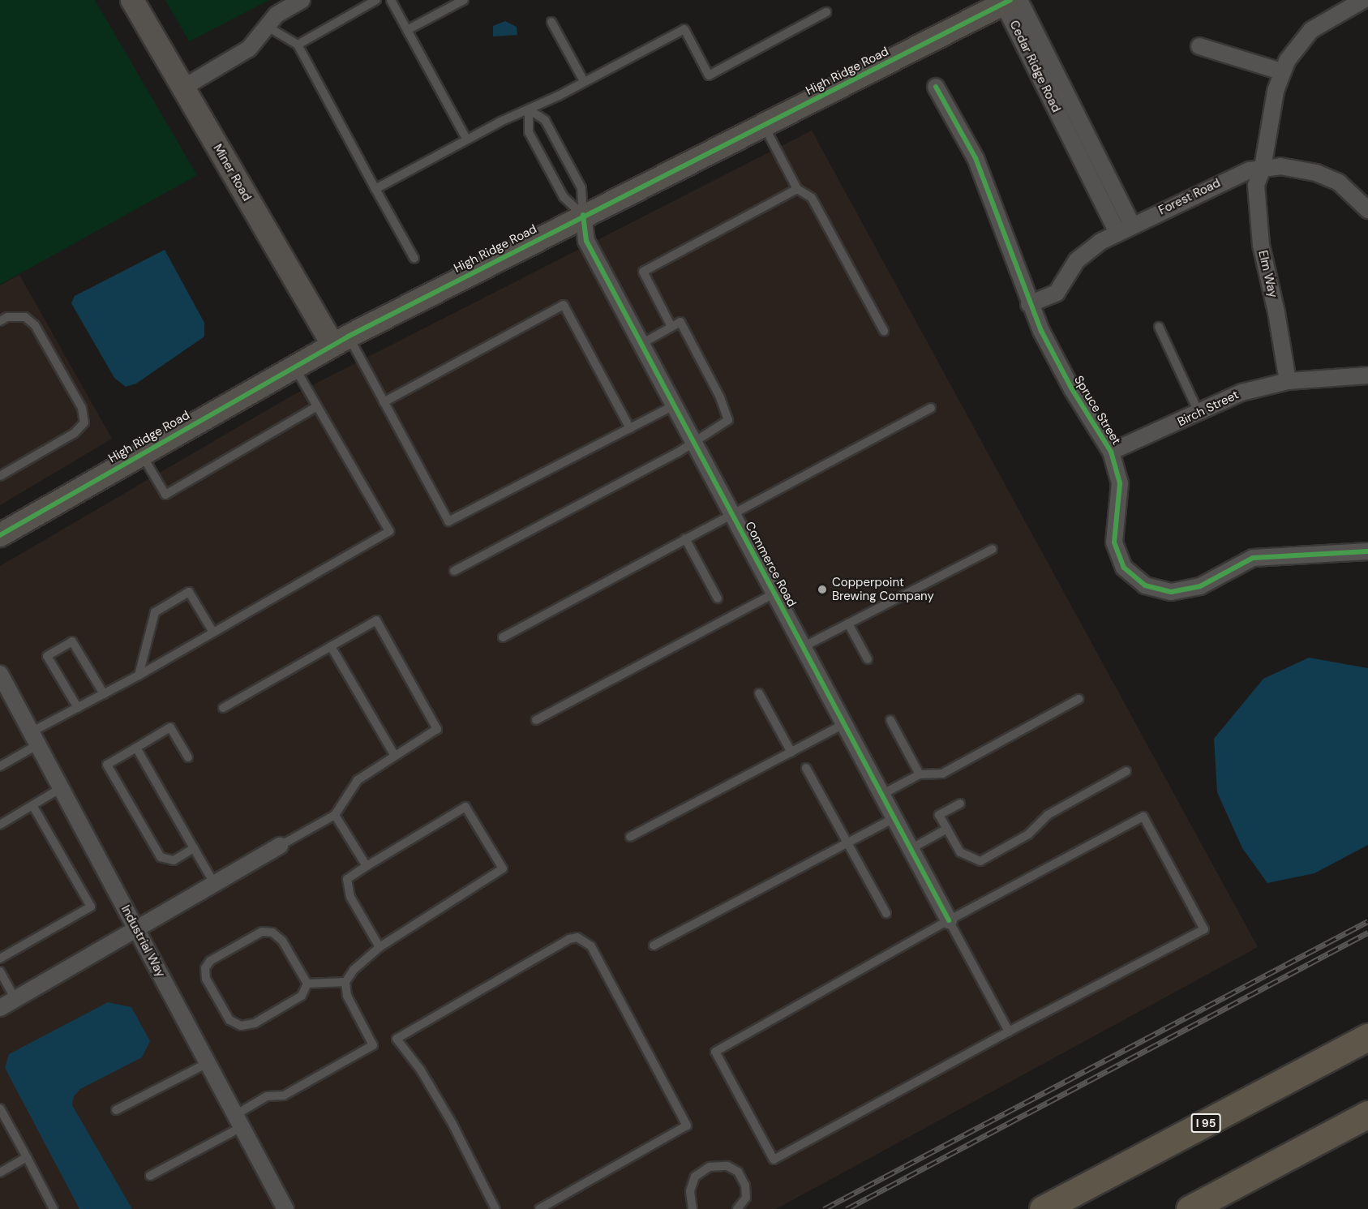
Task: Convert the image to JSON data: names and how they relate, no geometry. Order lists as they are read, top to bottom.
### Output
{
  "streets": {
    "highway": ["I 95"],
    "street": [
      "Cedar Ridge Road",
      "High Ridge Road",
      "Miner Road",
      "Forest Road",
      "Elm Way",
      "Birch Street",
      "Spruce Street",
      "Commerce Road",
      "Industrial Way"
    ]
  },
  "crossings": [
    ["Cedar Ridge Road", "High Ridge Road"],
    ["Cedar Ridge Road", "Forest Road"],
    ["High Ridge Road", "Miner Road"],
    ["High Ridge Road", "Commerce Road"],
    ["Forest Road", "Elm Way"],
    ["Forest Road", "Spruce Street"],
    ["Elm Way", "Birch Street"],
    ["Birch Street", "Spruce Street"]
  ],
  "places": ["Copperpoint Brewing Company"]
}
